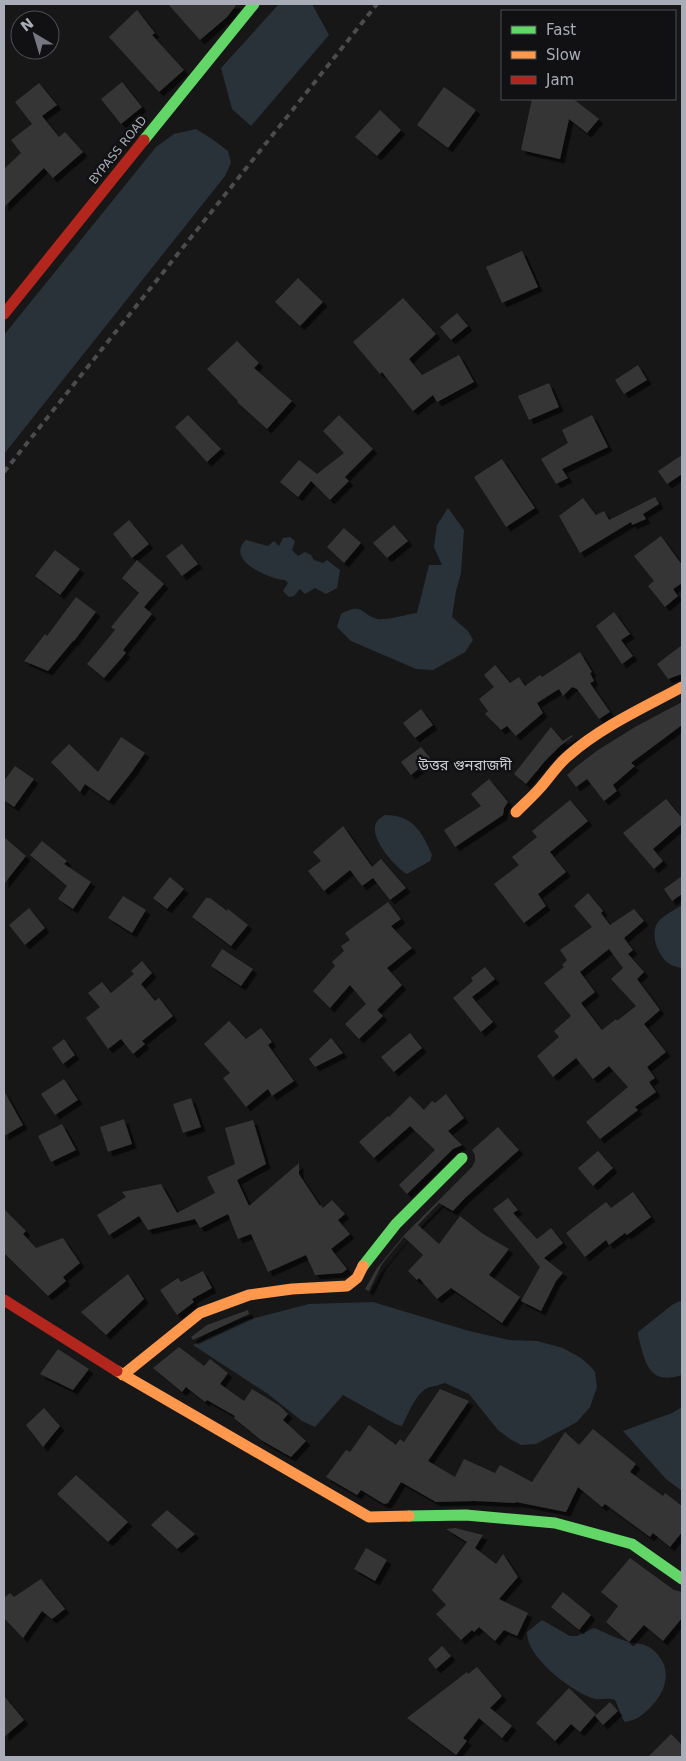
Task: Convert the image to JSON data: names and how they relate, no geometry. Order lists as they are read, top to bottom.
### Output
{
  "streets": {
    "street": ["BYPASS ROAD"]
  },
  "districts": ["উত্তর গুনরাজদী"],
  "legend": ["Fast", "Slow", "Jam"],
  "north": "top left"
}
